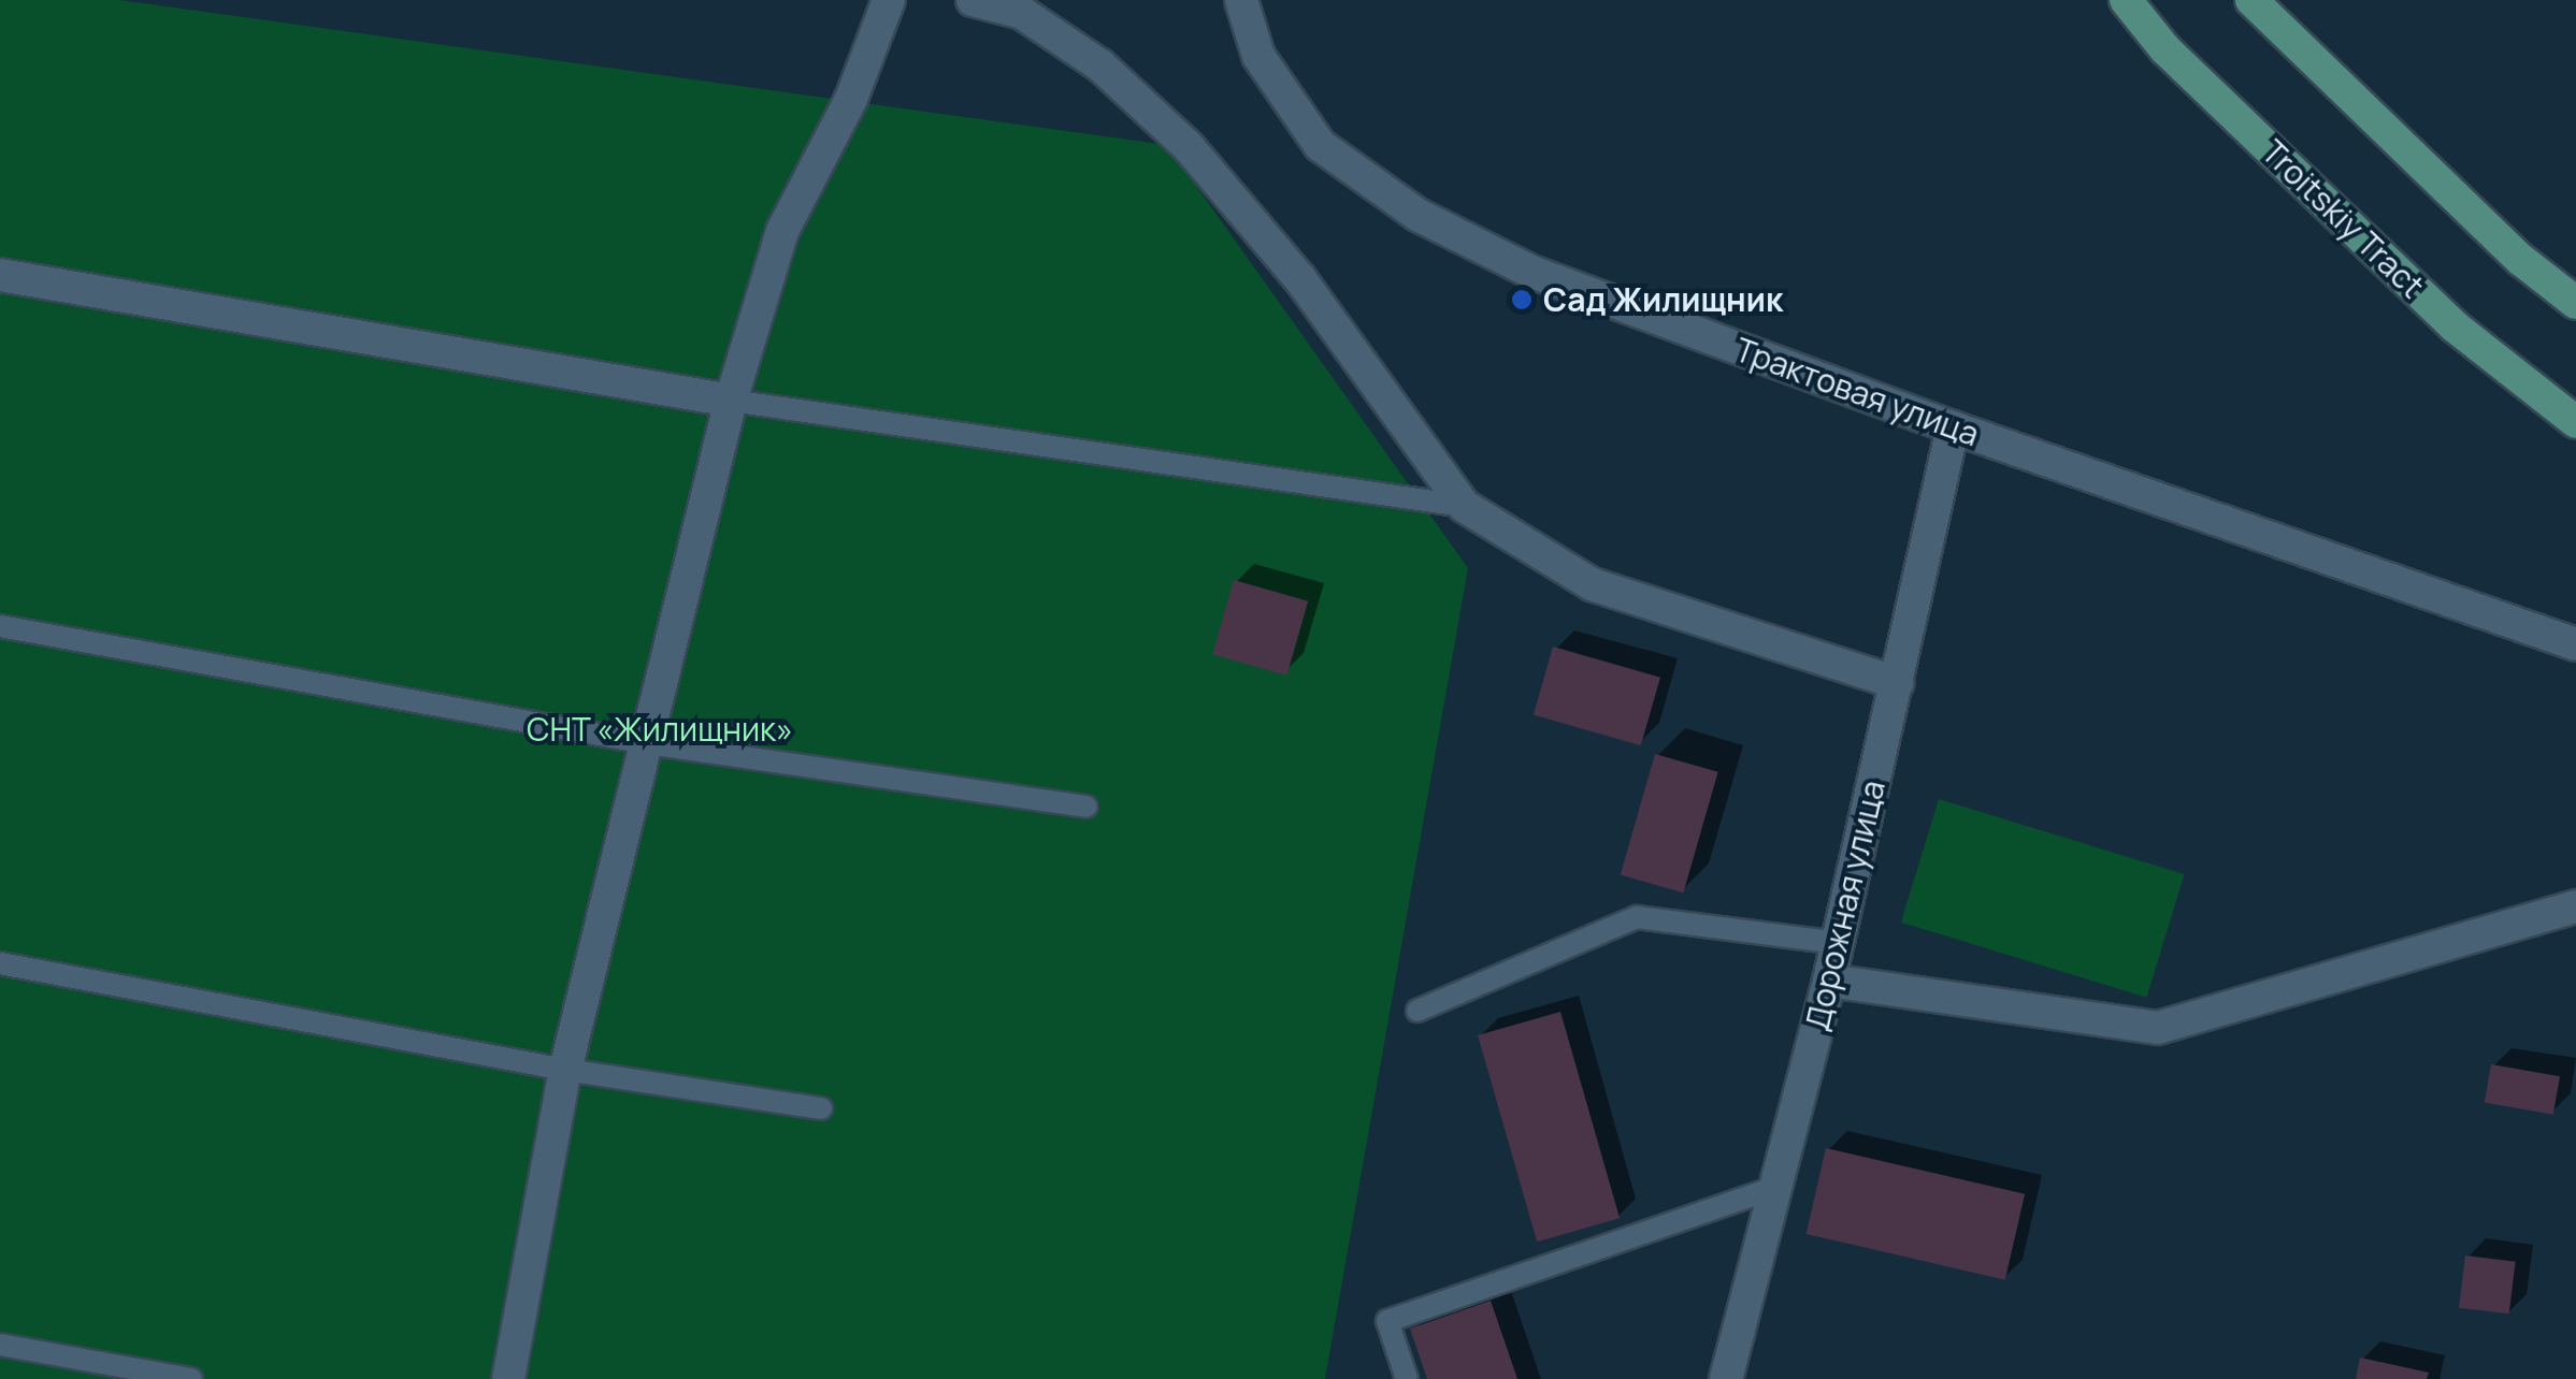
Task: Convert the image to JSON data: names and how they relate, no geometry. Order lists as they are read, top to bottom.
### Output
{
  "streets": {
    "main road": ["Troitskiy Tract"],
    "street": ["Трактовая улица", "Дорожная улица"]
  },
  "crossings": [
    ["Трактовая улица", "Дорожная улица"]
  ],
  "parks": ["СНТ «Жилищник»"],
  "places": ["Сад Жилищник"]
}
